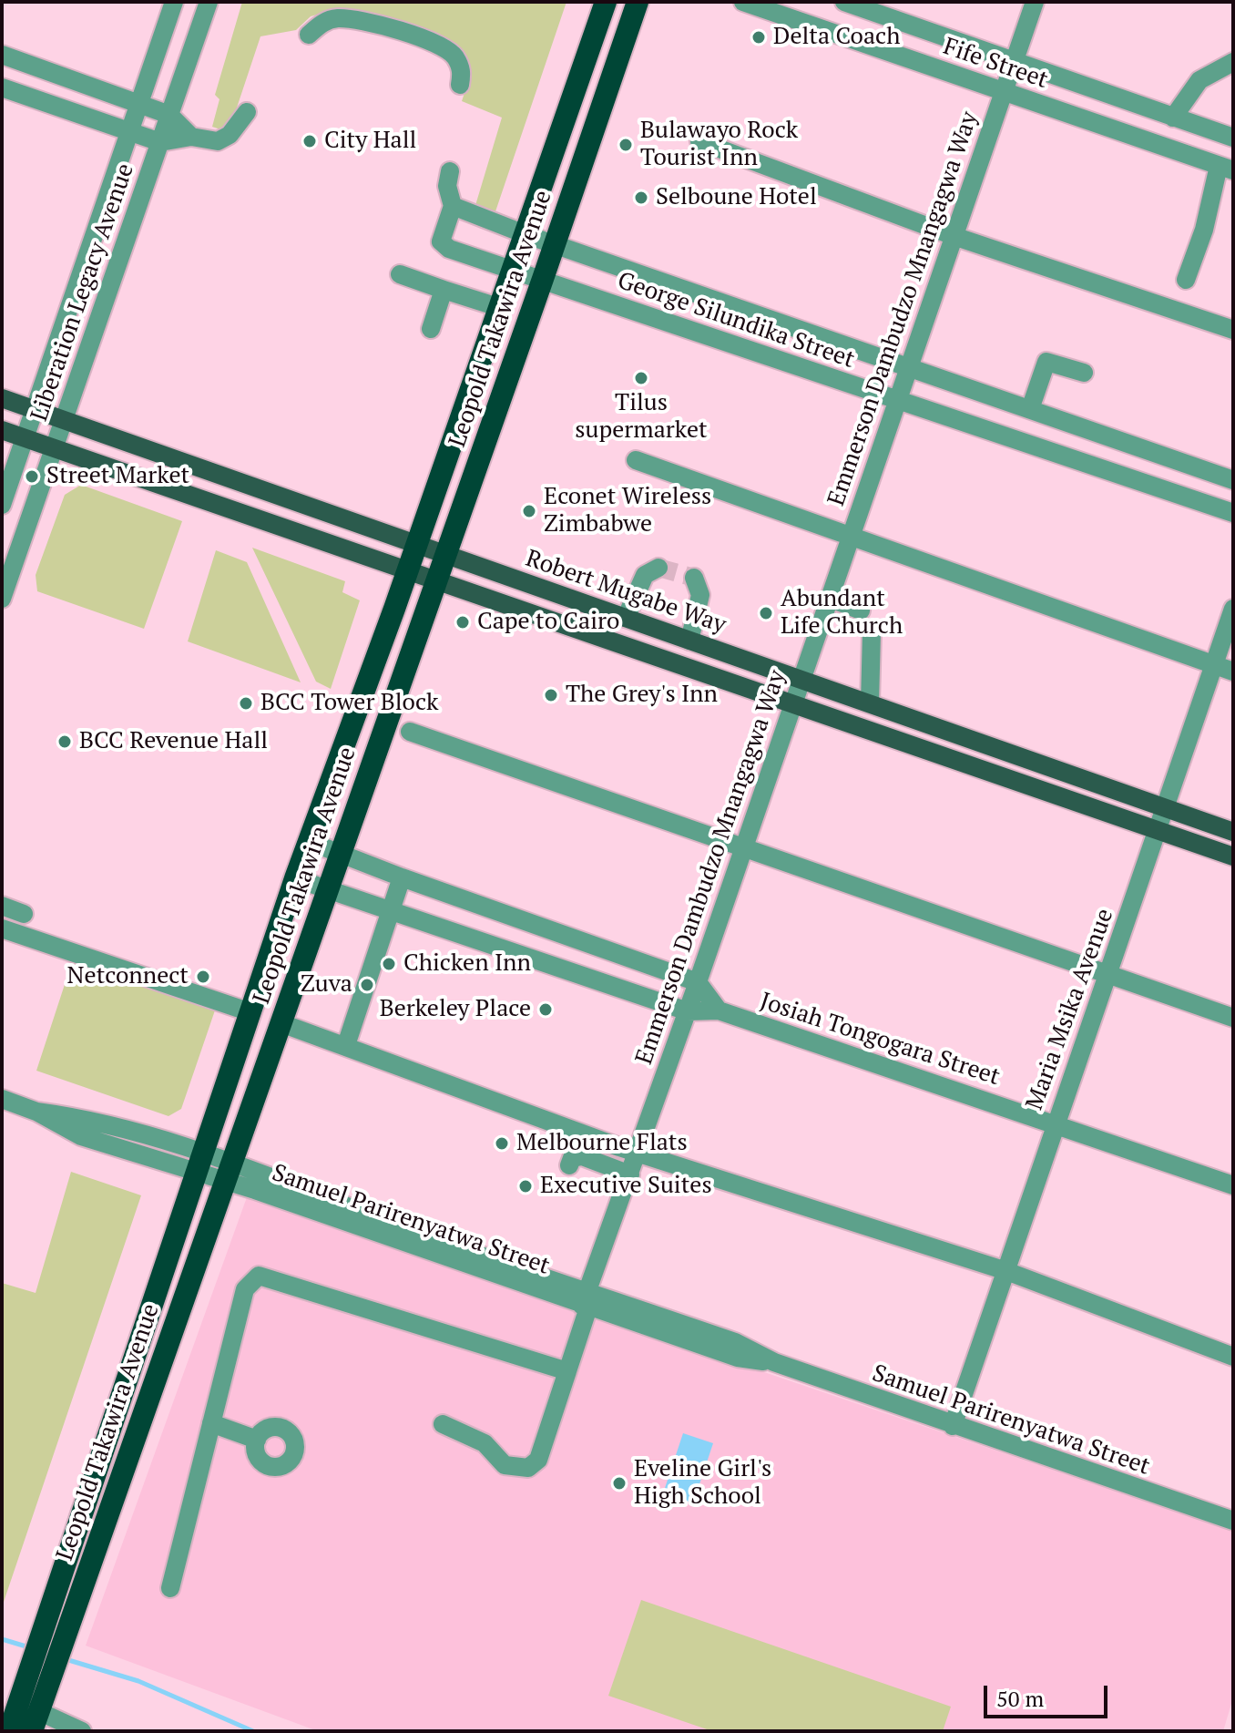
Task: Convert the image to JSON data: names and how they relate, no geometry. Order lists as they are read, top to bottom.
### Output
{
  "streets": {
    "highway": ["Leopold Takawira Avenue"],
    "main road": ["Robert Mugabe Way"],
    "street": [
      "Fife Street",
      "Liberation Legacy Avenue",
      "Emmerson Dambudzo Mnangagwa Way",
      "George Silundika Street",
      "Maria Msika Avenue",
      "Josiah Tongogara Street",
      "Samuel Parirenyatwa Street"
    ]
  },
  "crossings": [
    ["Fife Street", "Emmerson Dambudzo Mnangagwa Way"],
    ["Liberation Legacy Avenue", "Robert Mugabe Way"],
    ["Emmerson Dambudzo Mnangagwa Way", "George Silundika Street"],
    ["Emmerson Dambudzo Mnangagwa Way", "Robert Mugabe Way"],
    ["Emmerson Dambudzo Mnangagwa Way", "Josiah Tongogara Street"],
    ["Emmerson Dambudzo Mnangagwa Way", "Samuel Parirenyatwa Street"],
    ["Leopold Takawira Avenue", "George Silundika Street"],
    ["Leopold Takawira Avenue", "Robert Mugabe Way"],
    ["Leopold Takawira Avenue", "Josiah Tongogara Street"],
    ["Leopold Takawira Avenue", "Samuel Parirenyatwa Street"],
    ["Robert Mugabe Way", "Maria Msika Avenue"],
    ["Maria Msika Avenue", "Josiah Tongogara Street"],
    ["Maria Msika Avenue", "Samuel Parirenyatwa Street"]
  ],
  "places": [
    "Delta Coach",
    "City Hall",
    "Bulawayo Rock Tourist Inn",
    "Selboune Hotel",
    "Tilus supermarket",
    "Street Market",
    "Econet Wireless Zimbabwe",
    "Abundant Life Church",
    "Cape to Cairo",
    "The Grey's Inn",
    "BCC Tower Block",
    "BCC Revenue Hall",
    "Chicken Inn",
    "Netconnect",
    "Zuva",
    "Berkeley Place",
    "Melbourne Flats",
    "Executive Suites",
    "Eveline Girl's High School"
  ],
  "scale_bar": "50 m"
}
